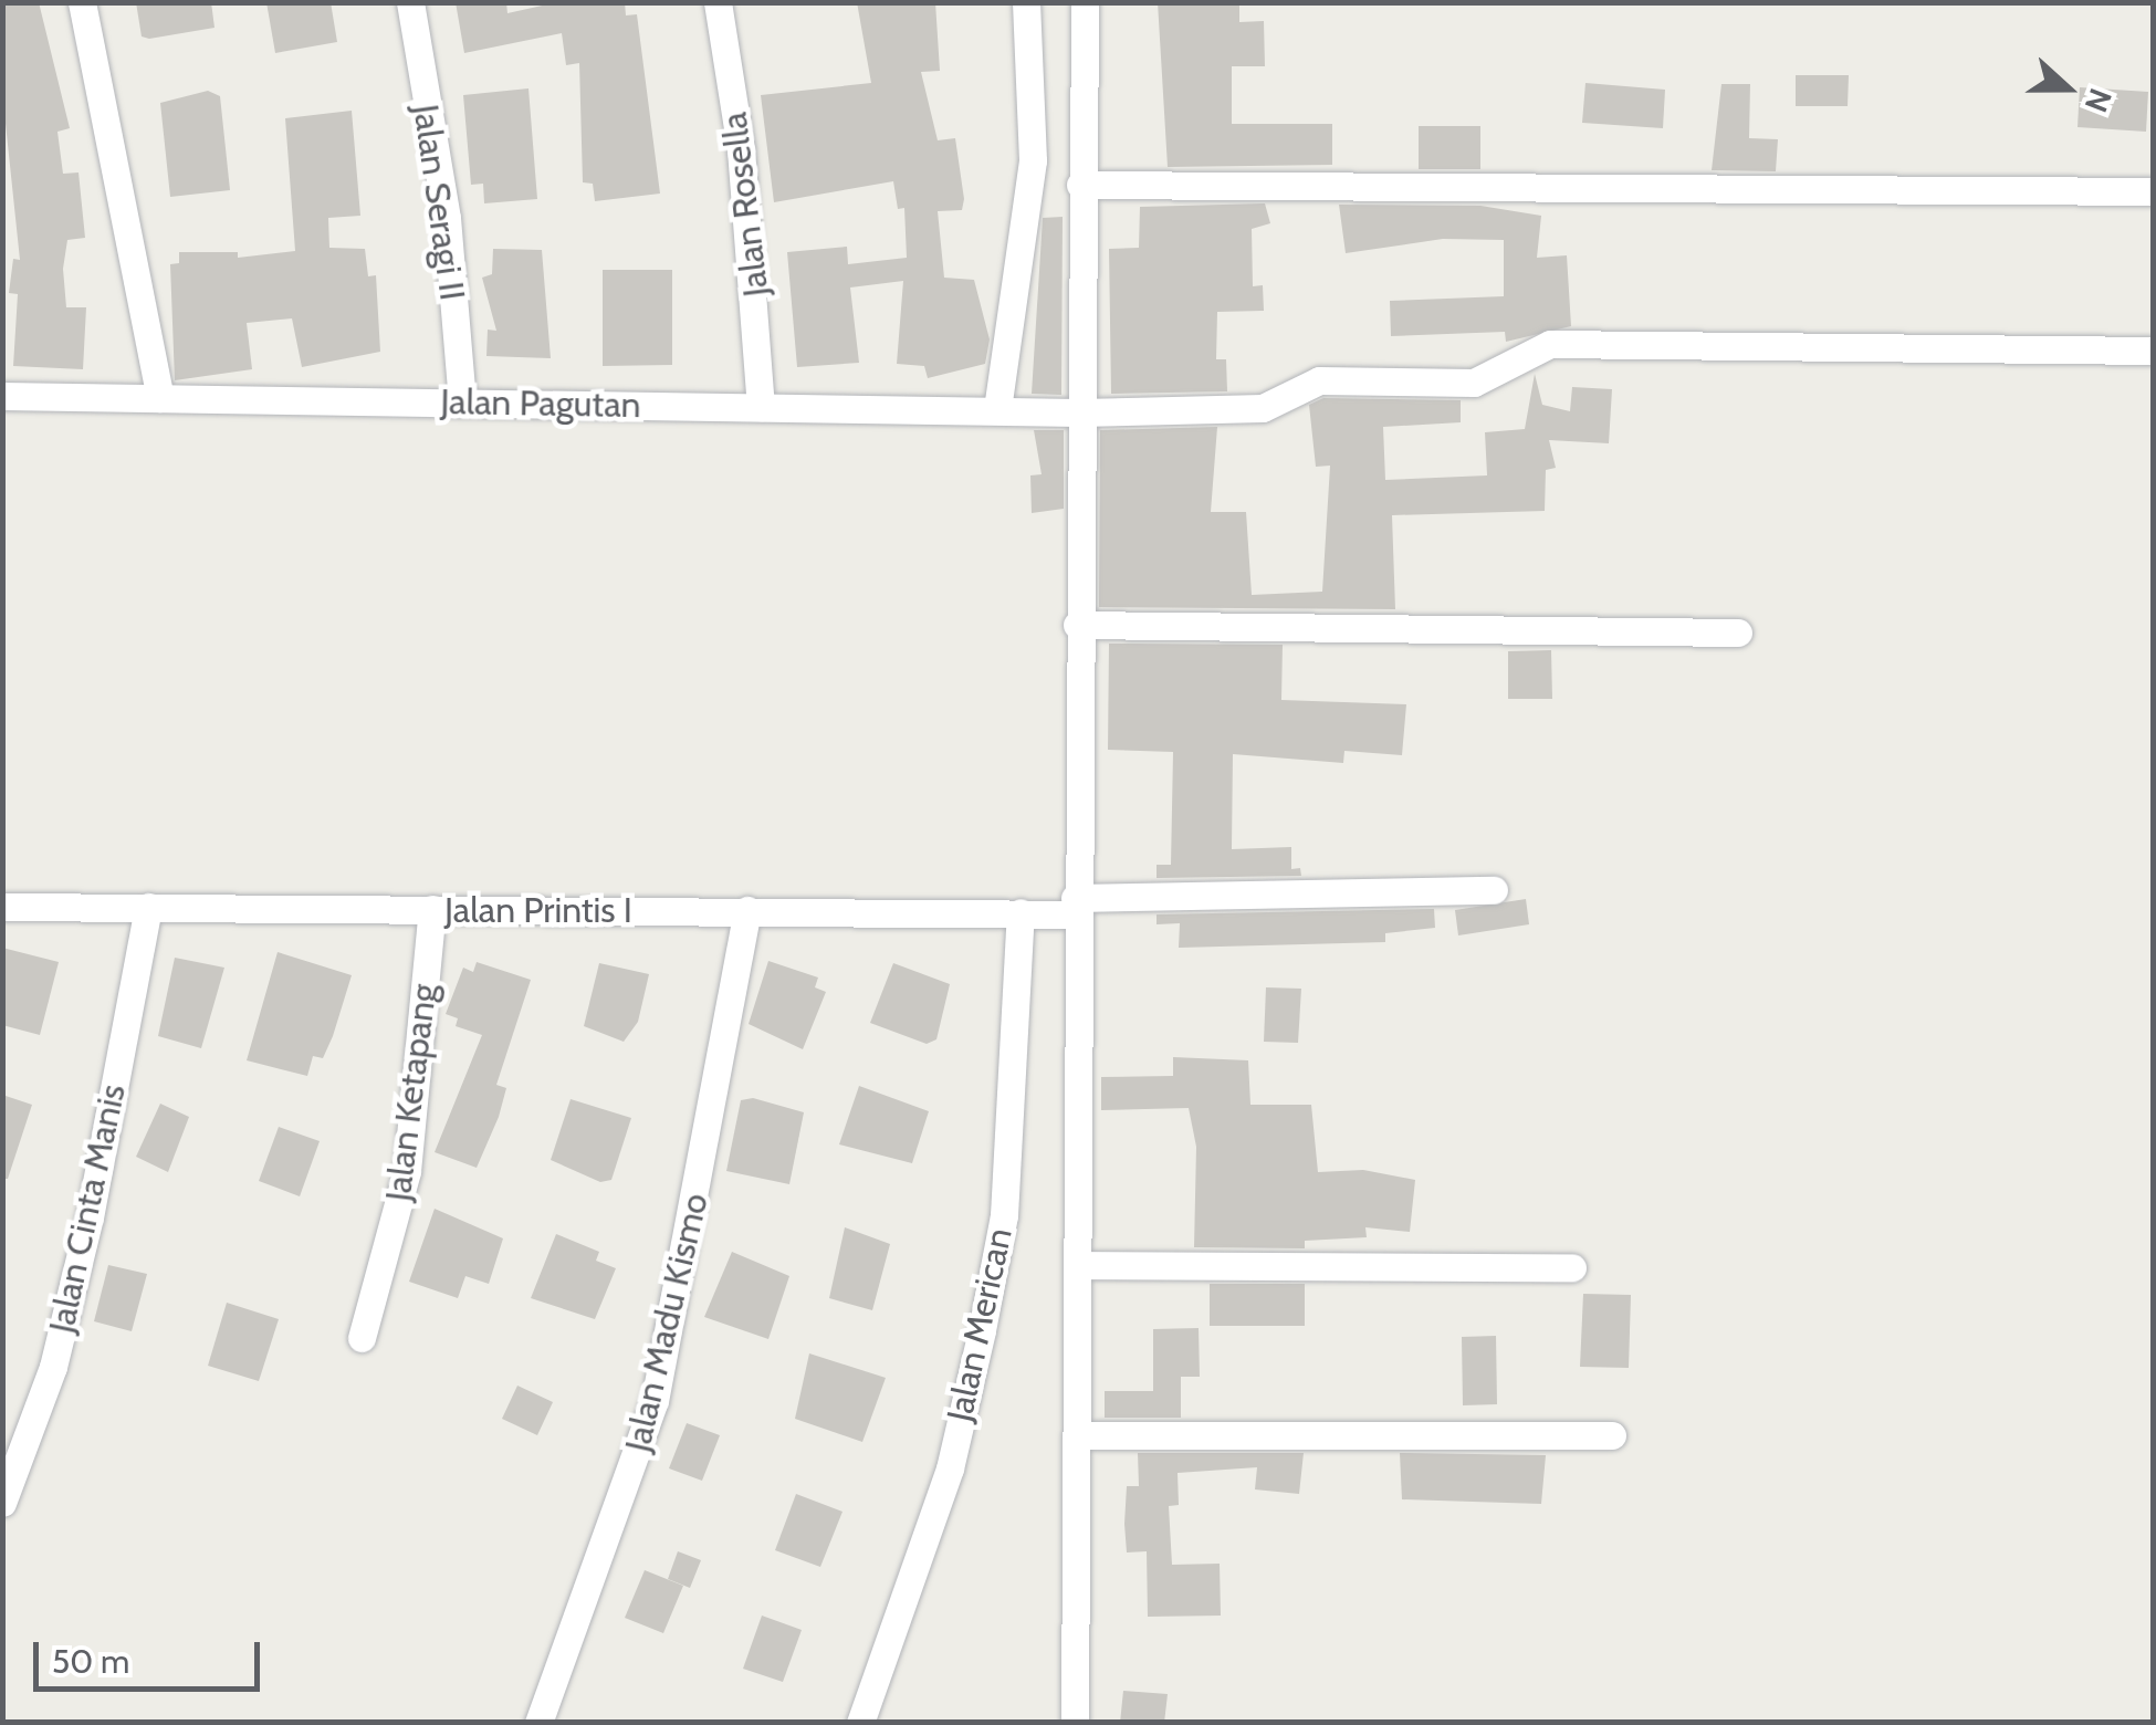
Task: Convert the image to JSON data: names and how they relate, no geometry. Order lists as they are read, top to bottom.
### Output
{
  "streets": {
    "street": [
      "Jalan Seragi II",
      "Jalan Rosella",
      "Jalan Pagutan",
      "Jalan Printis I",
      "Jalan Ketapang",
      "Jalan Cinta Manis",
      "Jalan Madu Kismo",
      "Jalan Merican"
    ]
  },
  "crossings": [
    ["Jalan Seragi II", "Jalan Pagutan"],
    ["Jalan Rosella", "Jalan Pagutan"],
    ["Jalan Printis I", "Jalan Ketapang"],
    ["Jalan Printis I", "Jalan Cinta Manis"],
    ["Jalan Printis I", "Jalan Madu Kismo"],
    ["Jalan Printis I", "Jalan Merican"]
  ],
  "scale_bar": "50 m",
  "north": "right"
}
